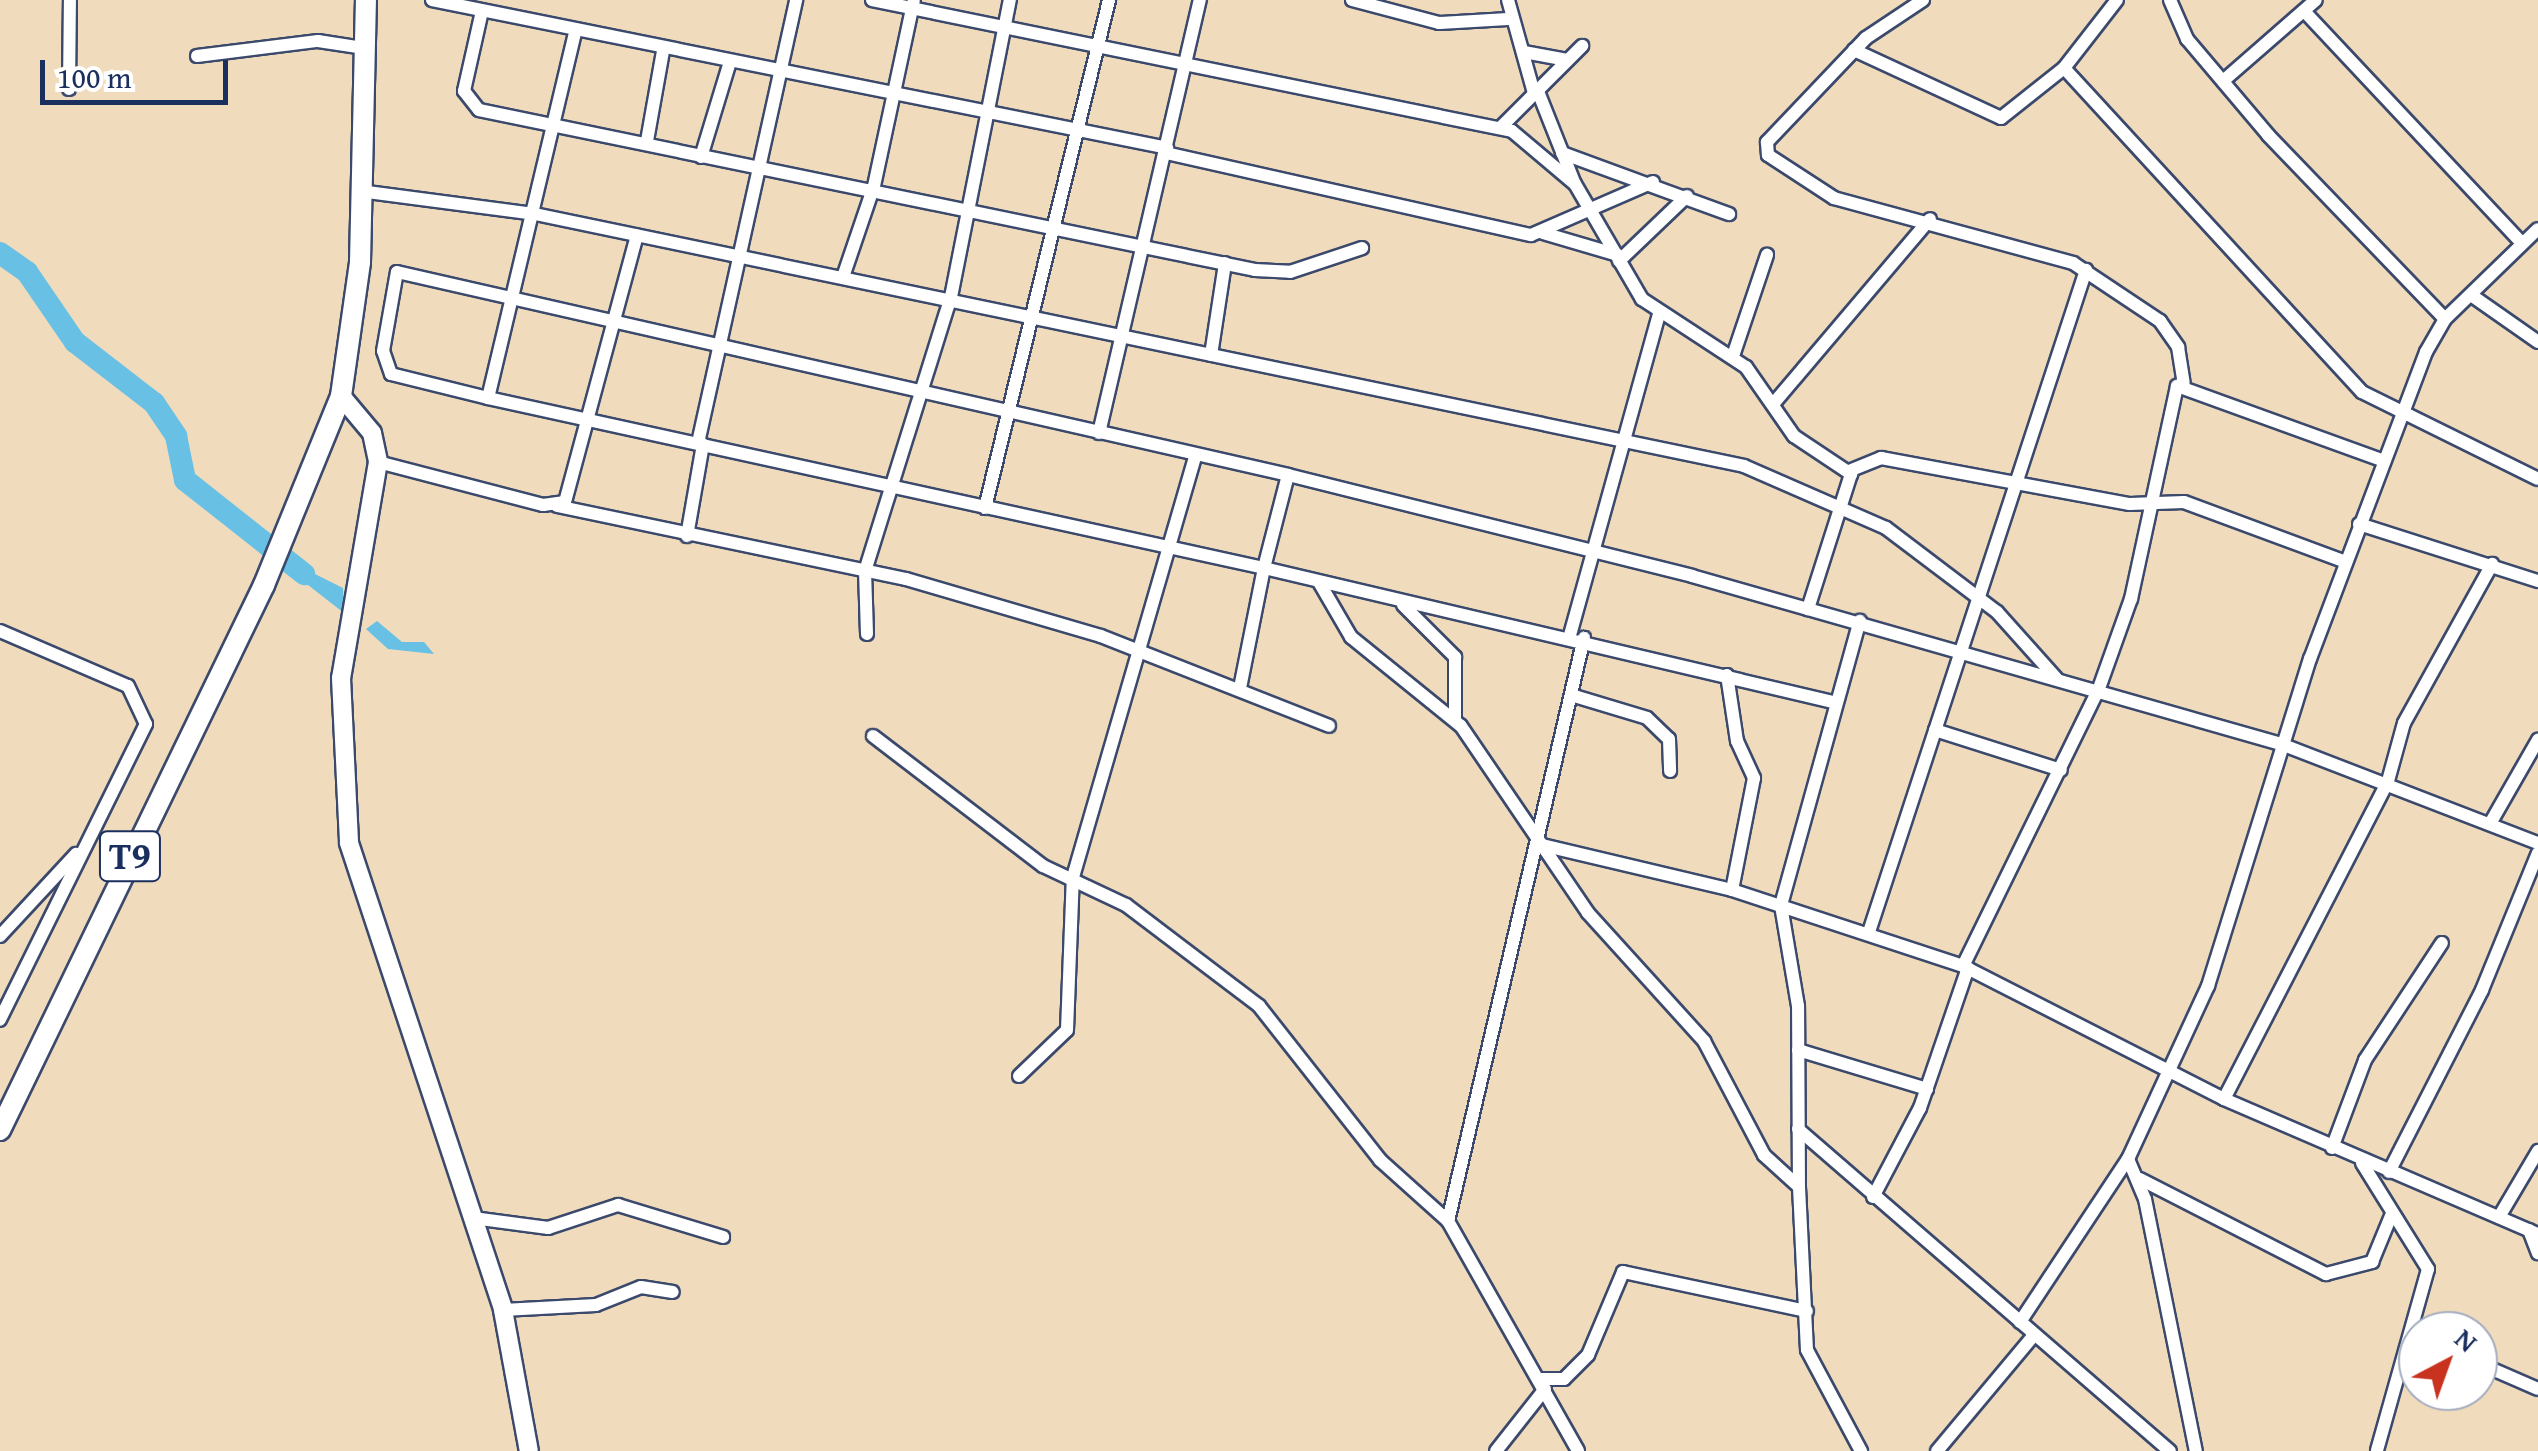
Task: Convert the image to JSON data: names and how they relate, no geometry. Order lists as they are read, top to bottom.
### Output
{
  "streets": {
    "highway": ["T9"]
  },
  "scale_bar": "100 m",
  "north": "top right"
}
